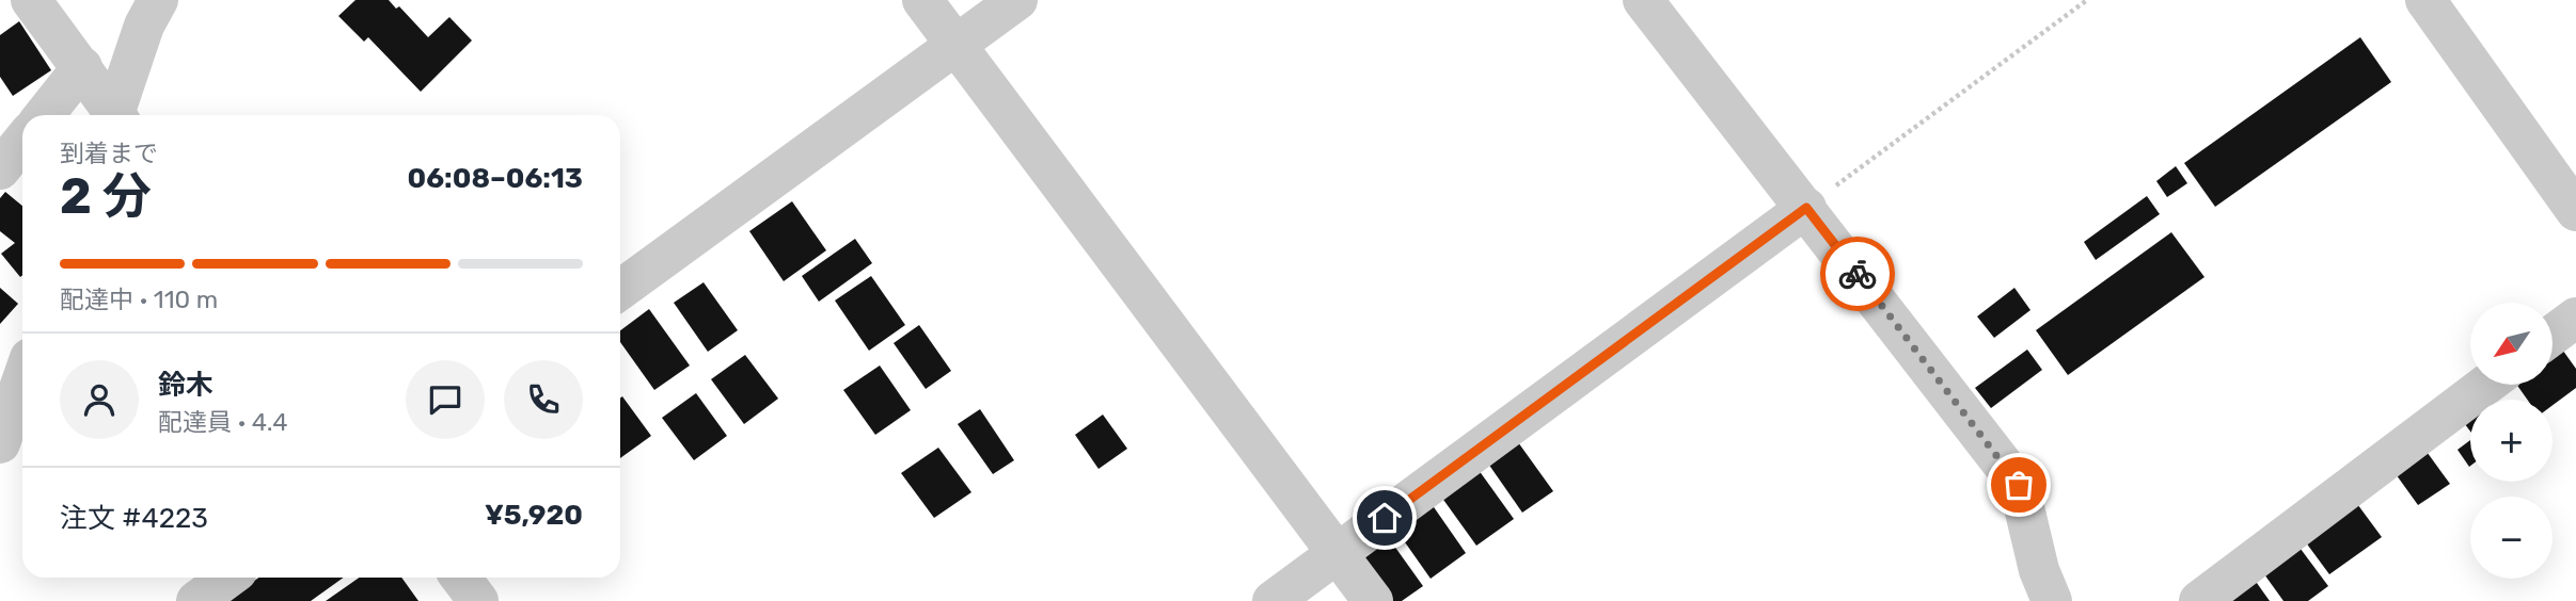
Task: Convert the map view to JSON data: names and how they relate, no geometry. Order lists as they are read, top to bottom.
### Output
{
  "north": "bottom left",
  "page": {
    "heading": ["2 分", "到着まで", "06:08–06:13"],
    "panel": [
      "鈴木",
      "配達員 · 4.4",
      "注文 #4223",
      "¥5,920"
    ],
    "bar": "配達中 · 110 m",
    "map_buttons": ["+", "−"]
  }
}
